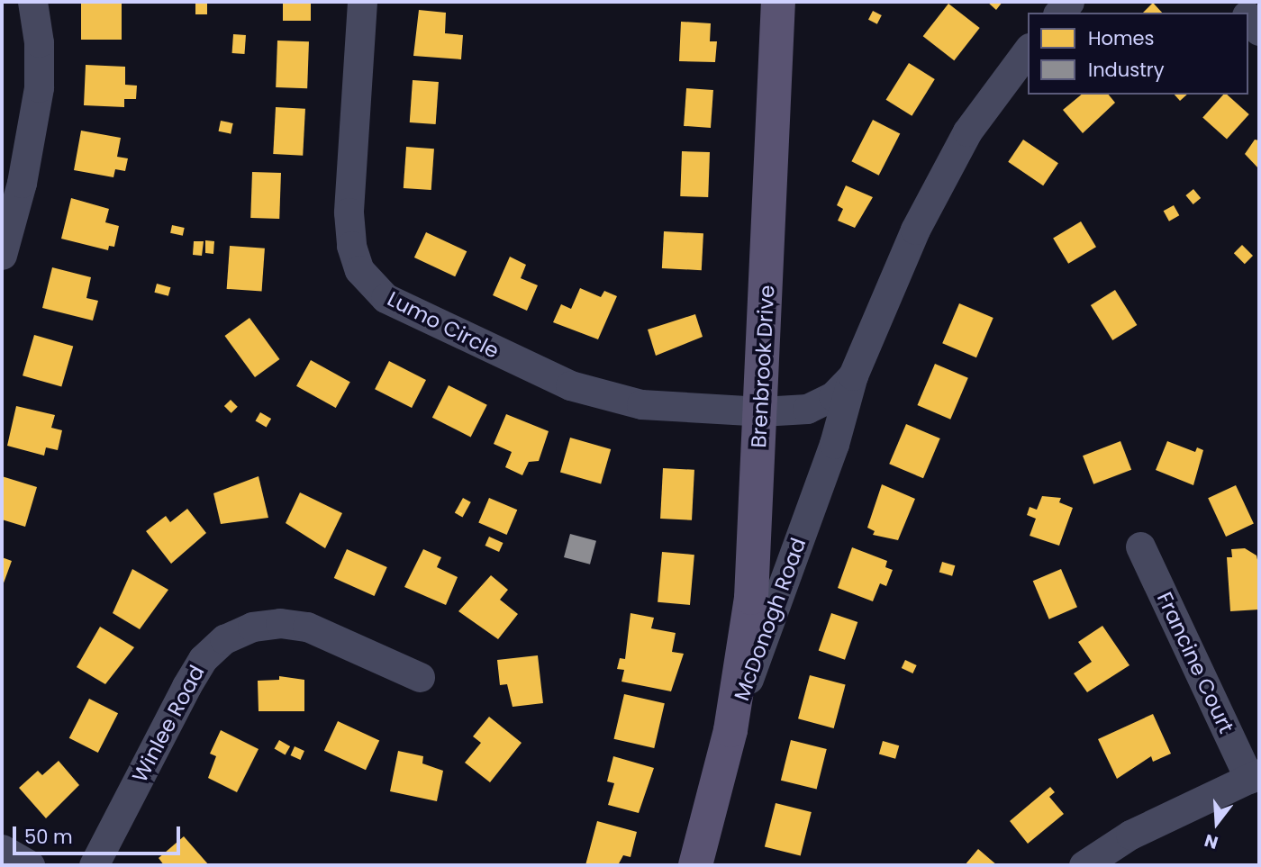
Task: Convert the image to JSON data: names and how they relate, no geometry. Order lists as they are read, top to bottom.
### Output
{
  "streets": {
    "main road": ["Brenbrook Drive", "McDonogh Road"],
    "street": ["Lumo Circle", "Francine Court", "Winlee Road"]
  },
  "crossings": [
    ["Lumo Circle", "Brenbrook Drive"],
    ["Lumo Circle", "McDonogh Road"],
    ["Brenbrook Drive", "McDonogh Road"]
  ],
  "legend": ["Homes", "Industry"],
  "scale_bar": "50 m",
  "north": "bottom"
}
